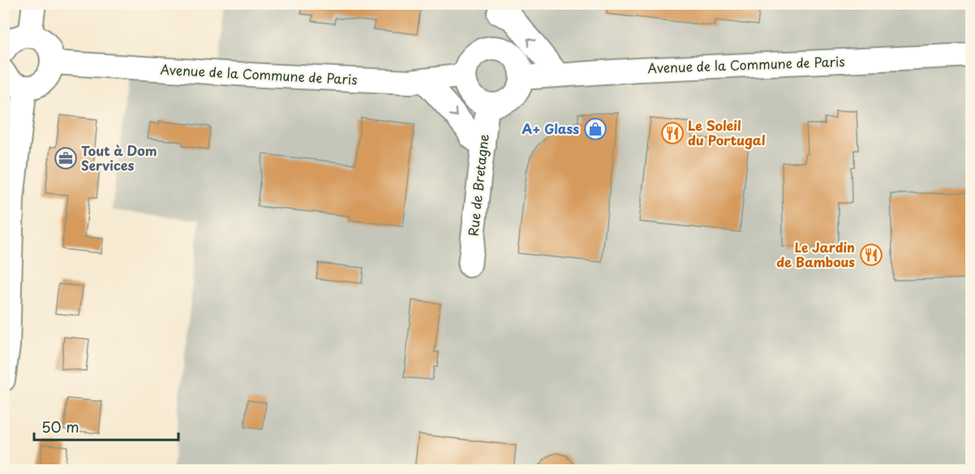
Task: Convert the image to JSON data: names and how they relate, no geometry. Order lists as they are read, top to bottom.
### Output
{
  "streets": {
    "street": ["Avenue de la Commune de Paris", "Rue de Bretagne"]
  },
  "crossings": [
    ["Avenue de la Commune de Paris", "Rue de Bretagne"]
  ],
  "places": {
    "shop": ["A+ Glass"],
    "restaurant": ["Le Soleil du Portugal", "Le Jardin de Bambous"],
    "office": ["Tout à Dom Services"]
  },
  "scale_bar": "50 m"
}
